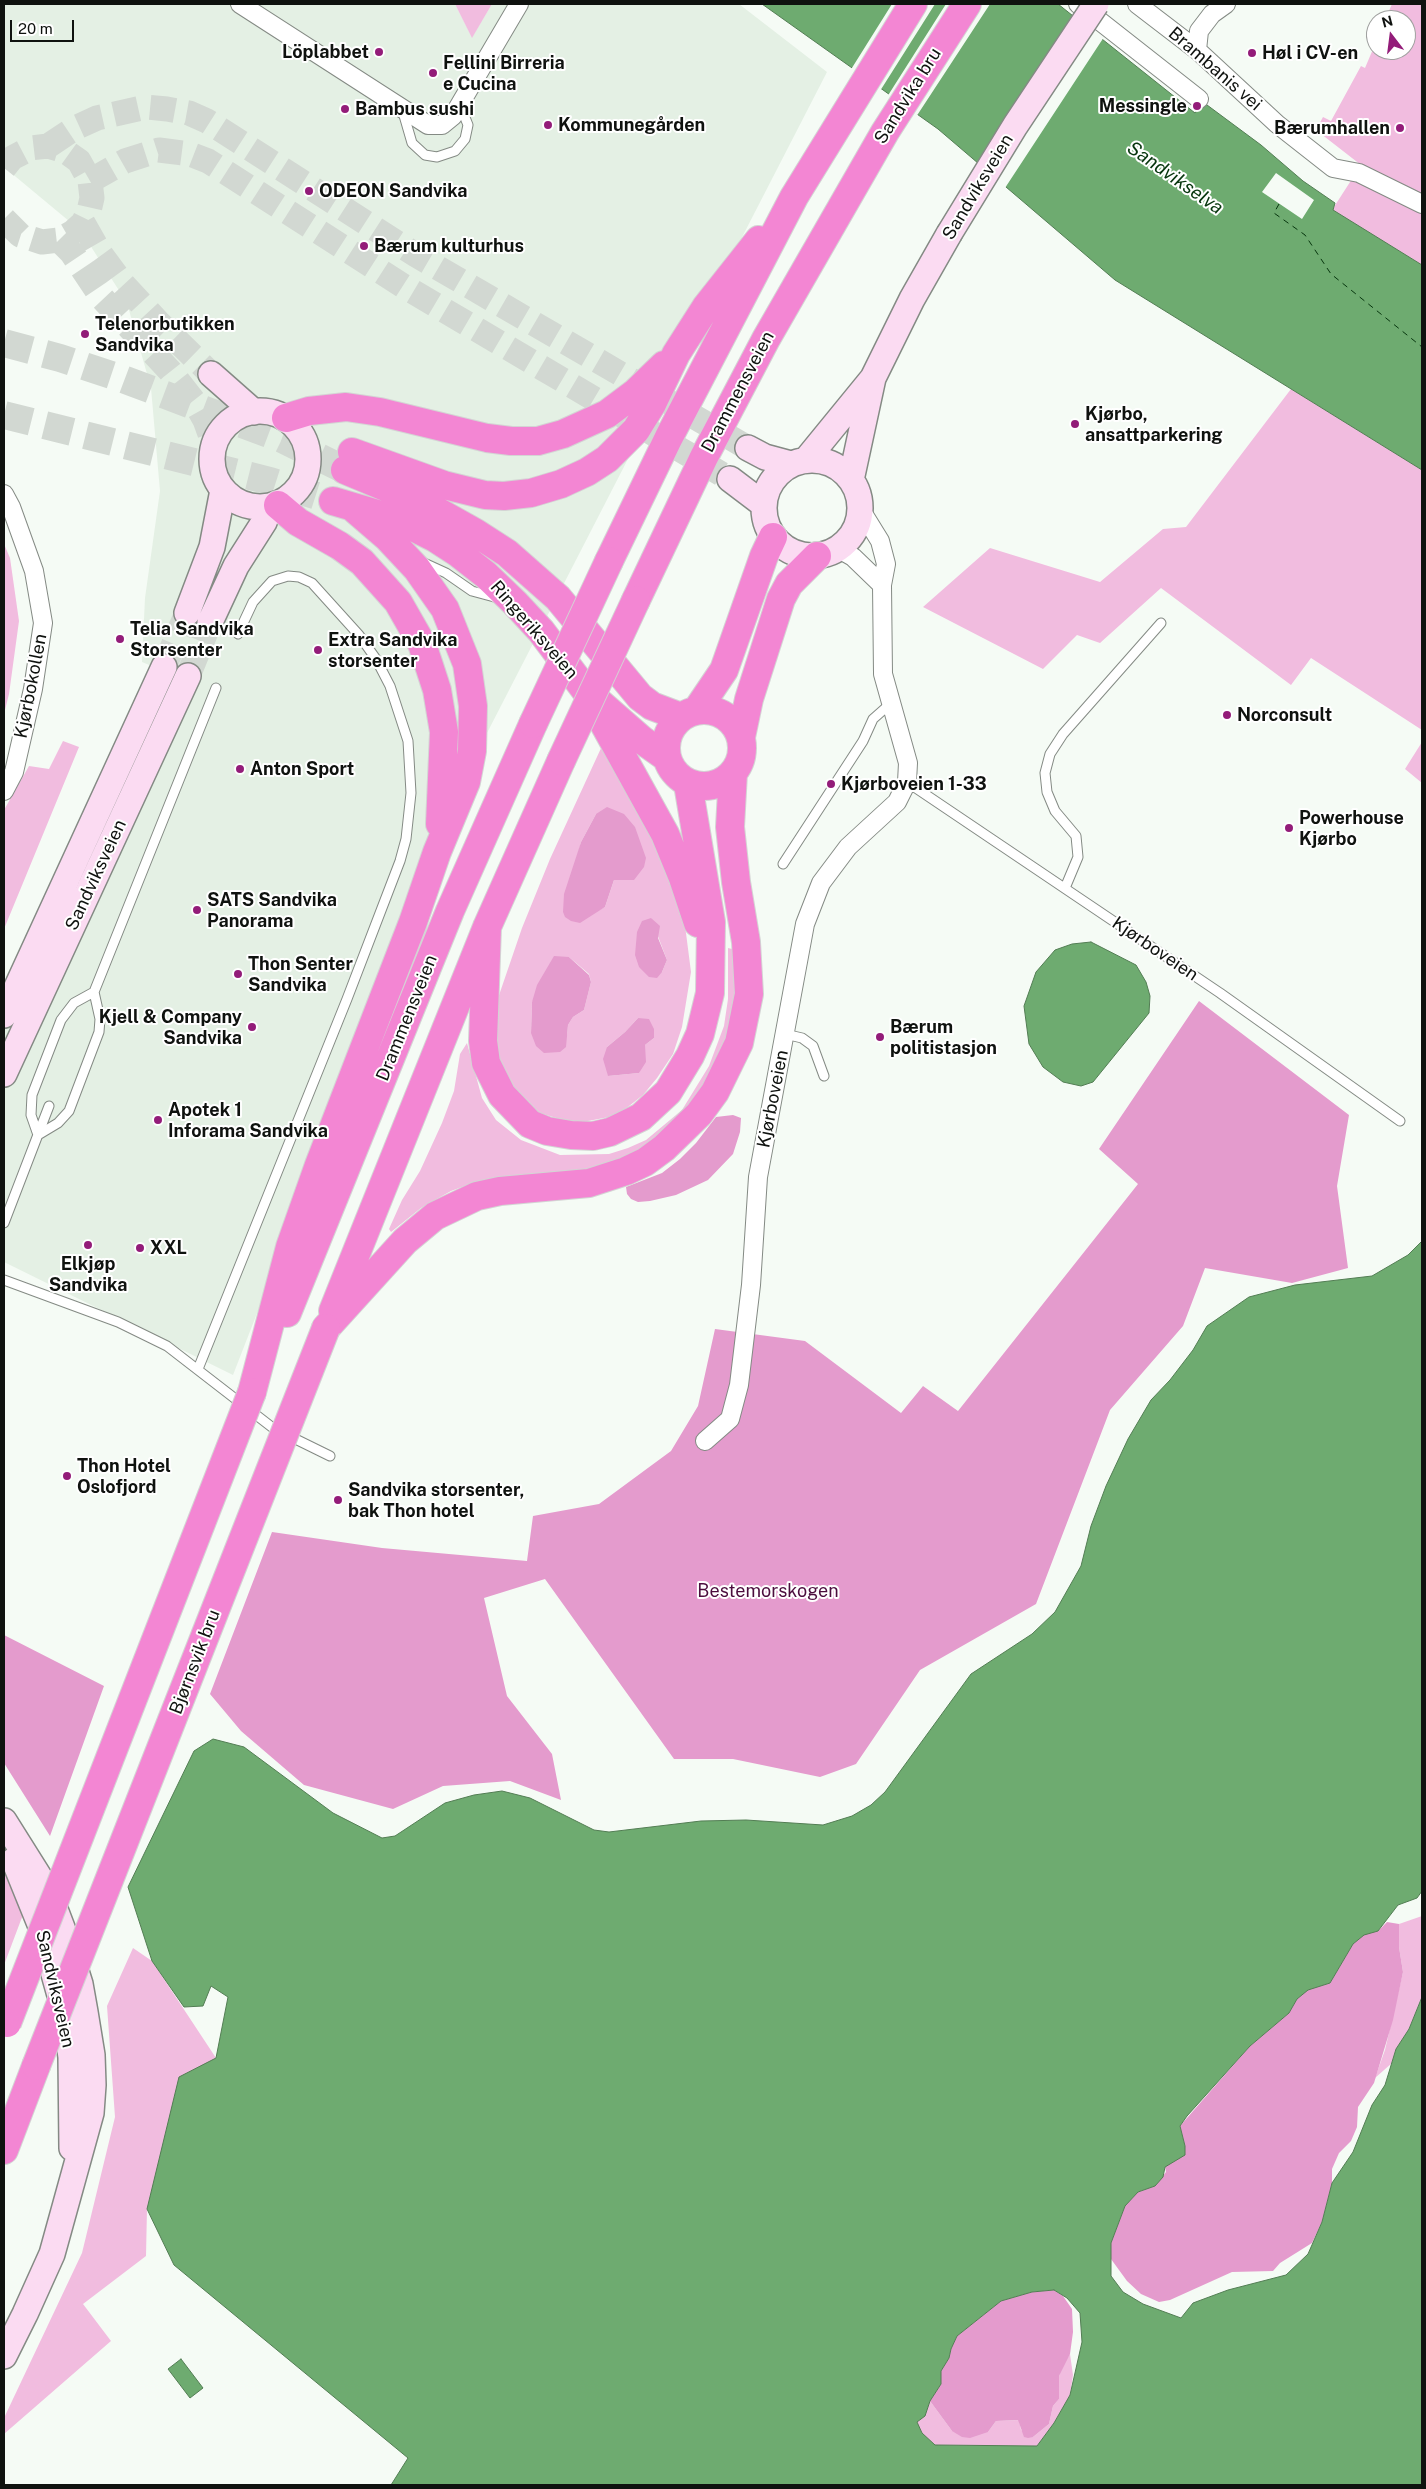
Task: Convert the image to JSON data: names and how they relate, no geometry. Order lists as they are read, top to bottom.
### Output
{
  "streets": {
    "highway": [
      "Sandvika bru",
      "Drammensveien",
      "Ringeriksveien",
      "Bjørnsvik bru"
    ],
    "main road": ["Sandviksveien"],
    "street": ["Brambanis vei", "Kjørbokollen", "Kjørboveien"]
  },
  "crossings": [
    ["Sandvika bru", "Drammensveien"],
    ["Drammensveien", "Bjørnsvik bru"]
  ],
  "water": ["Sandvikselva"],
  "parks": ["Bestemorskogen"],
  "places": [
    "Löplabbet",
    "Høl i CV-en",
    "Fellini Birreria e Cucina",
    "Messingle",
    "Bambus sushi",
    "Kommunegården",
    "Bærumhallen",
    "ODEON Sandvika",
    "Bærum kulturhus",
    "Telenorbutikken Sandvika",
    "Kjørbo, ansattparkering",
    "Telia Sandvika Storsenter",
    "Extra Sandvika storsenter",
    "Norconsult",
    "Anton Sport",
    "Kjørboveien 1-33",
    "Powerhouse Kjørbo",
    "SATS Sandvika Panorama",
    "Thon Senter Sandvika",
    "Kjell & Company Sandvika",
    "Bærum politistasjon",
    "Apotek 1 Inforama Sandvika",
    "Elkjøp Sandvika",
    "XXL",
    "Thon Hotel Oslofjord",
    "Sandvika storsenter, bak Thon hotel"
  ],
  "scale_bar": "20 m",
  "north": "top"
}
